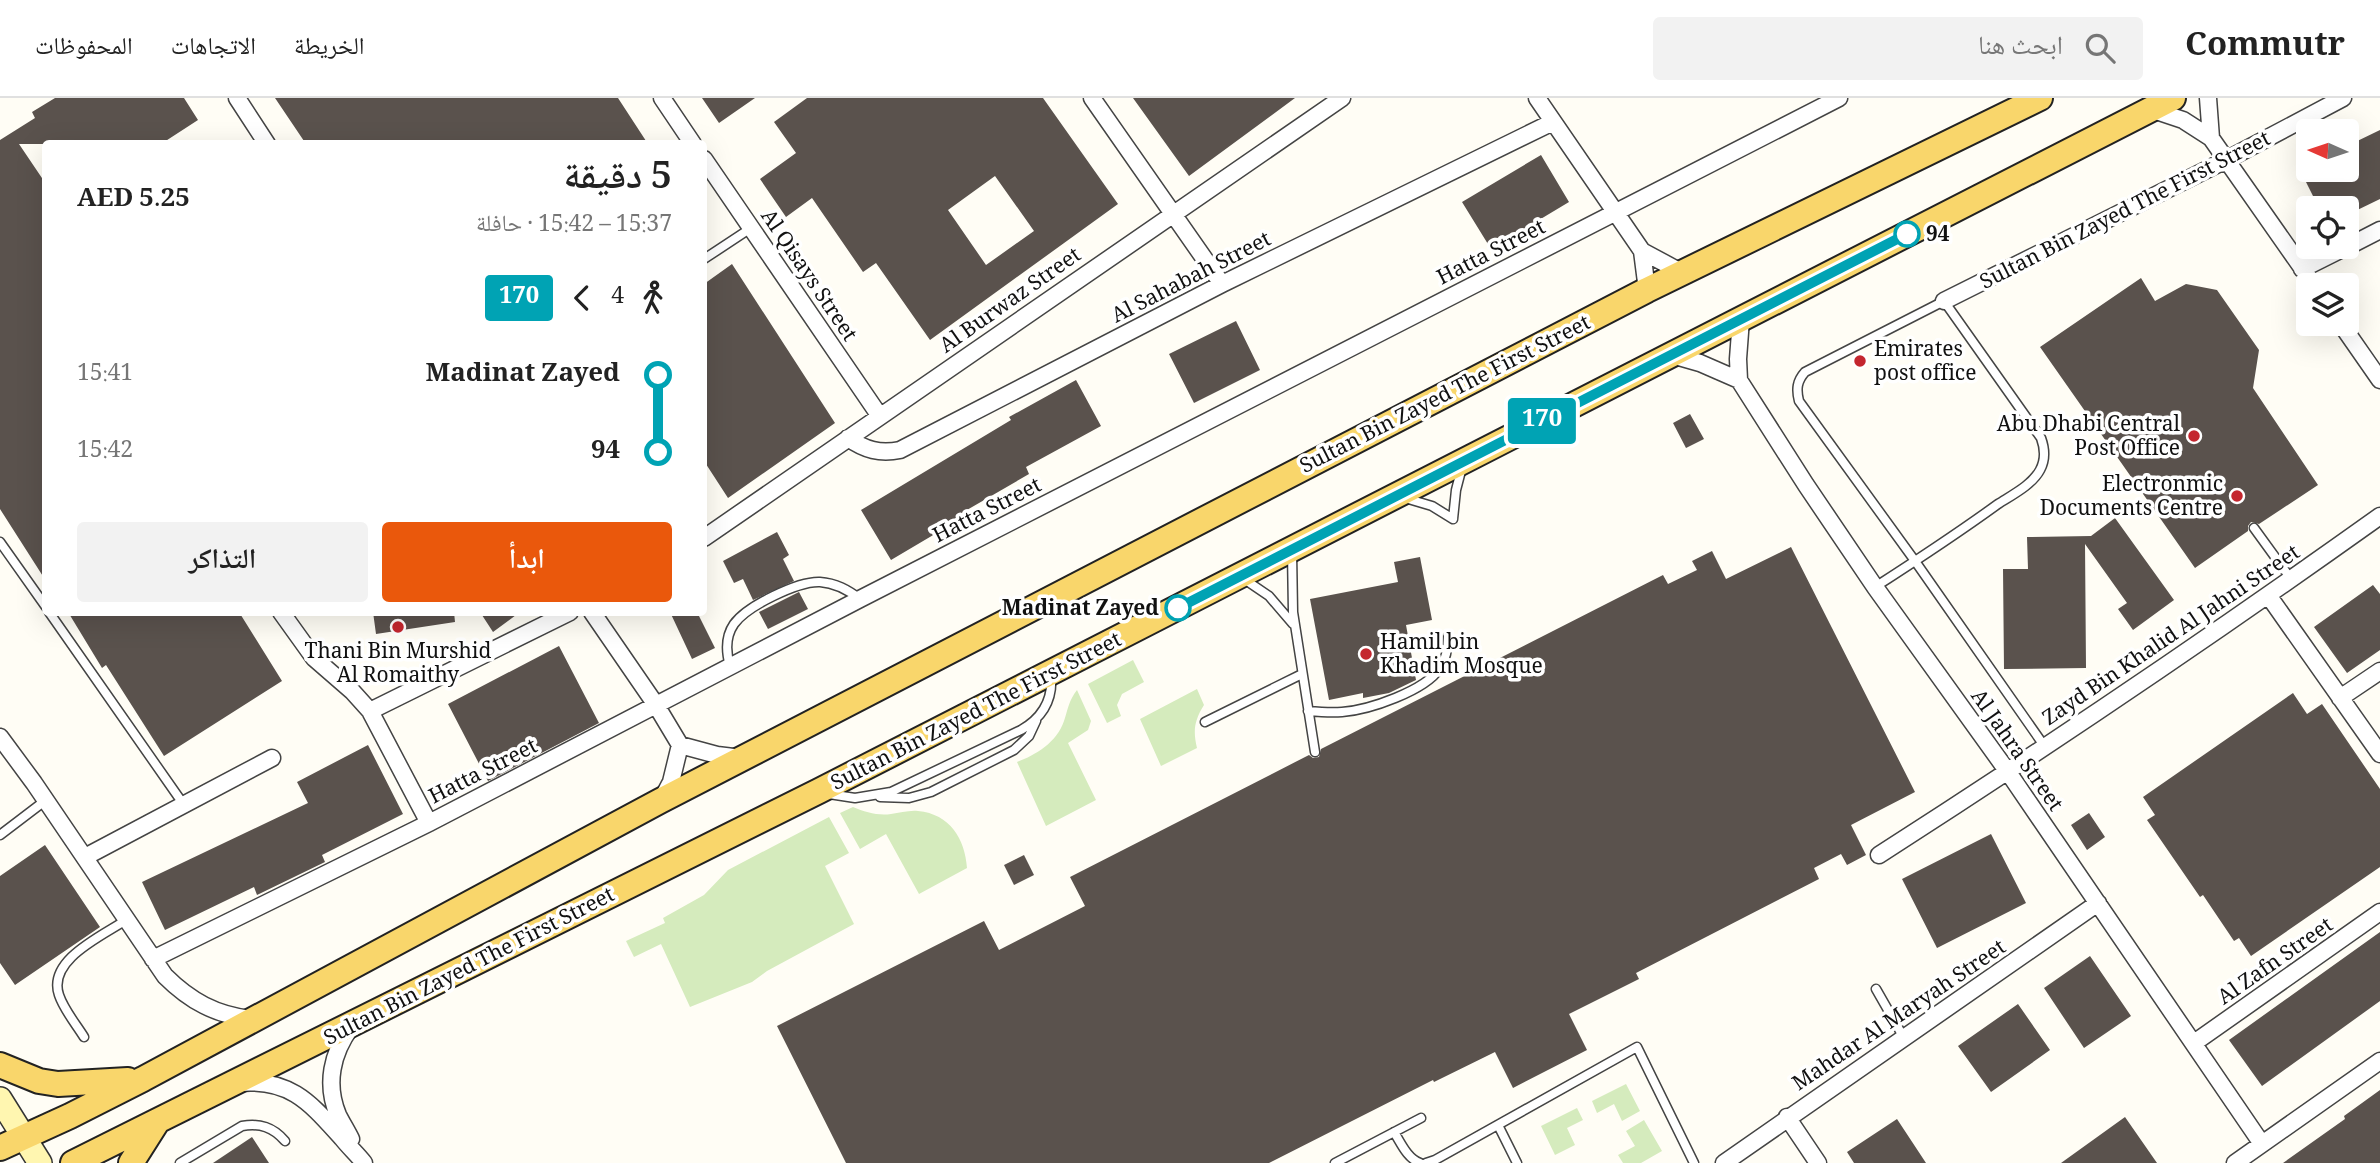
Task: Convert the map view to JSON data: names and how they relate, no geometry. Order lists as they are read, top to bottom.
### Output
{
  "streets": {
    "main road": ["Sultan Bin Zayed The First Street"],
    "street": [
      "Hatta Street",
      "Al Qisays Street",
      "Al Sahabah Street",
      "Al Burwaz Street",
      "Zayd Bin Khalid Al Jahni Street",
      "Al Jahra Street",
      "Al Zafn Street",
      "Mahdar Al Maryah Street"
    ]
  },
  "crossings": [
    ["Al Qisays Street", "Al Burwaz Street"],
    ["Al Sahabah Street", "Al Burwaz Street"],
    ["Zayd Bin Khalid Al Jahni Street", "Al Jahra Street"],
    ["Al Jahra Street", "Al Zafn Street"],
    ["Al Jahra Street", "Mahdar Al Maryah Street"]
  ],
  "places": [
    "94",
    "Emirates post office",
    "Abu Dhabi Central Post Office",
    "Electronmic Documents Centre",
    "Madinat Zayed",
    "Thani Bin Murshid Al Romaithy",
    "Hamil bin Khadim Mosque"
  ],
  "lines": ["bus line 170"],
  "north": "left",
  "page": {
    "header": "Commutr",
    "search": "ابحث هنا",
    "nav": ["الخريطة", "الاتجاهات", "المحفوظات"],
    "on_map": "170",
    "heading": ["5 دقيقة", "15:37 – 15:42 · حافلة", "AED 5.25"],
    "legs": ["4", "170"],
    "list": [
      {
        "name": "Madinat Zayed",
        "value": "15:41"
      },
      {
        "name": "94",
        "value": "15:42"
      }
    ],
    "buttons": ["ابدأ", "التذاكر"]
  }
}
